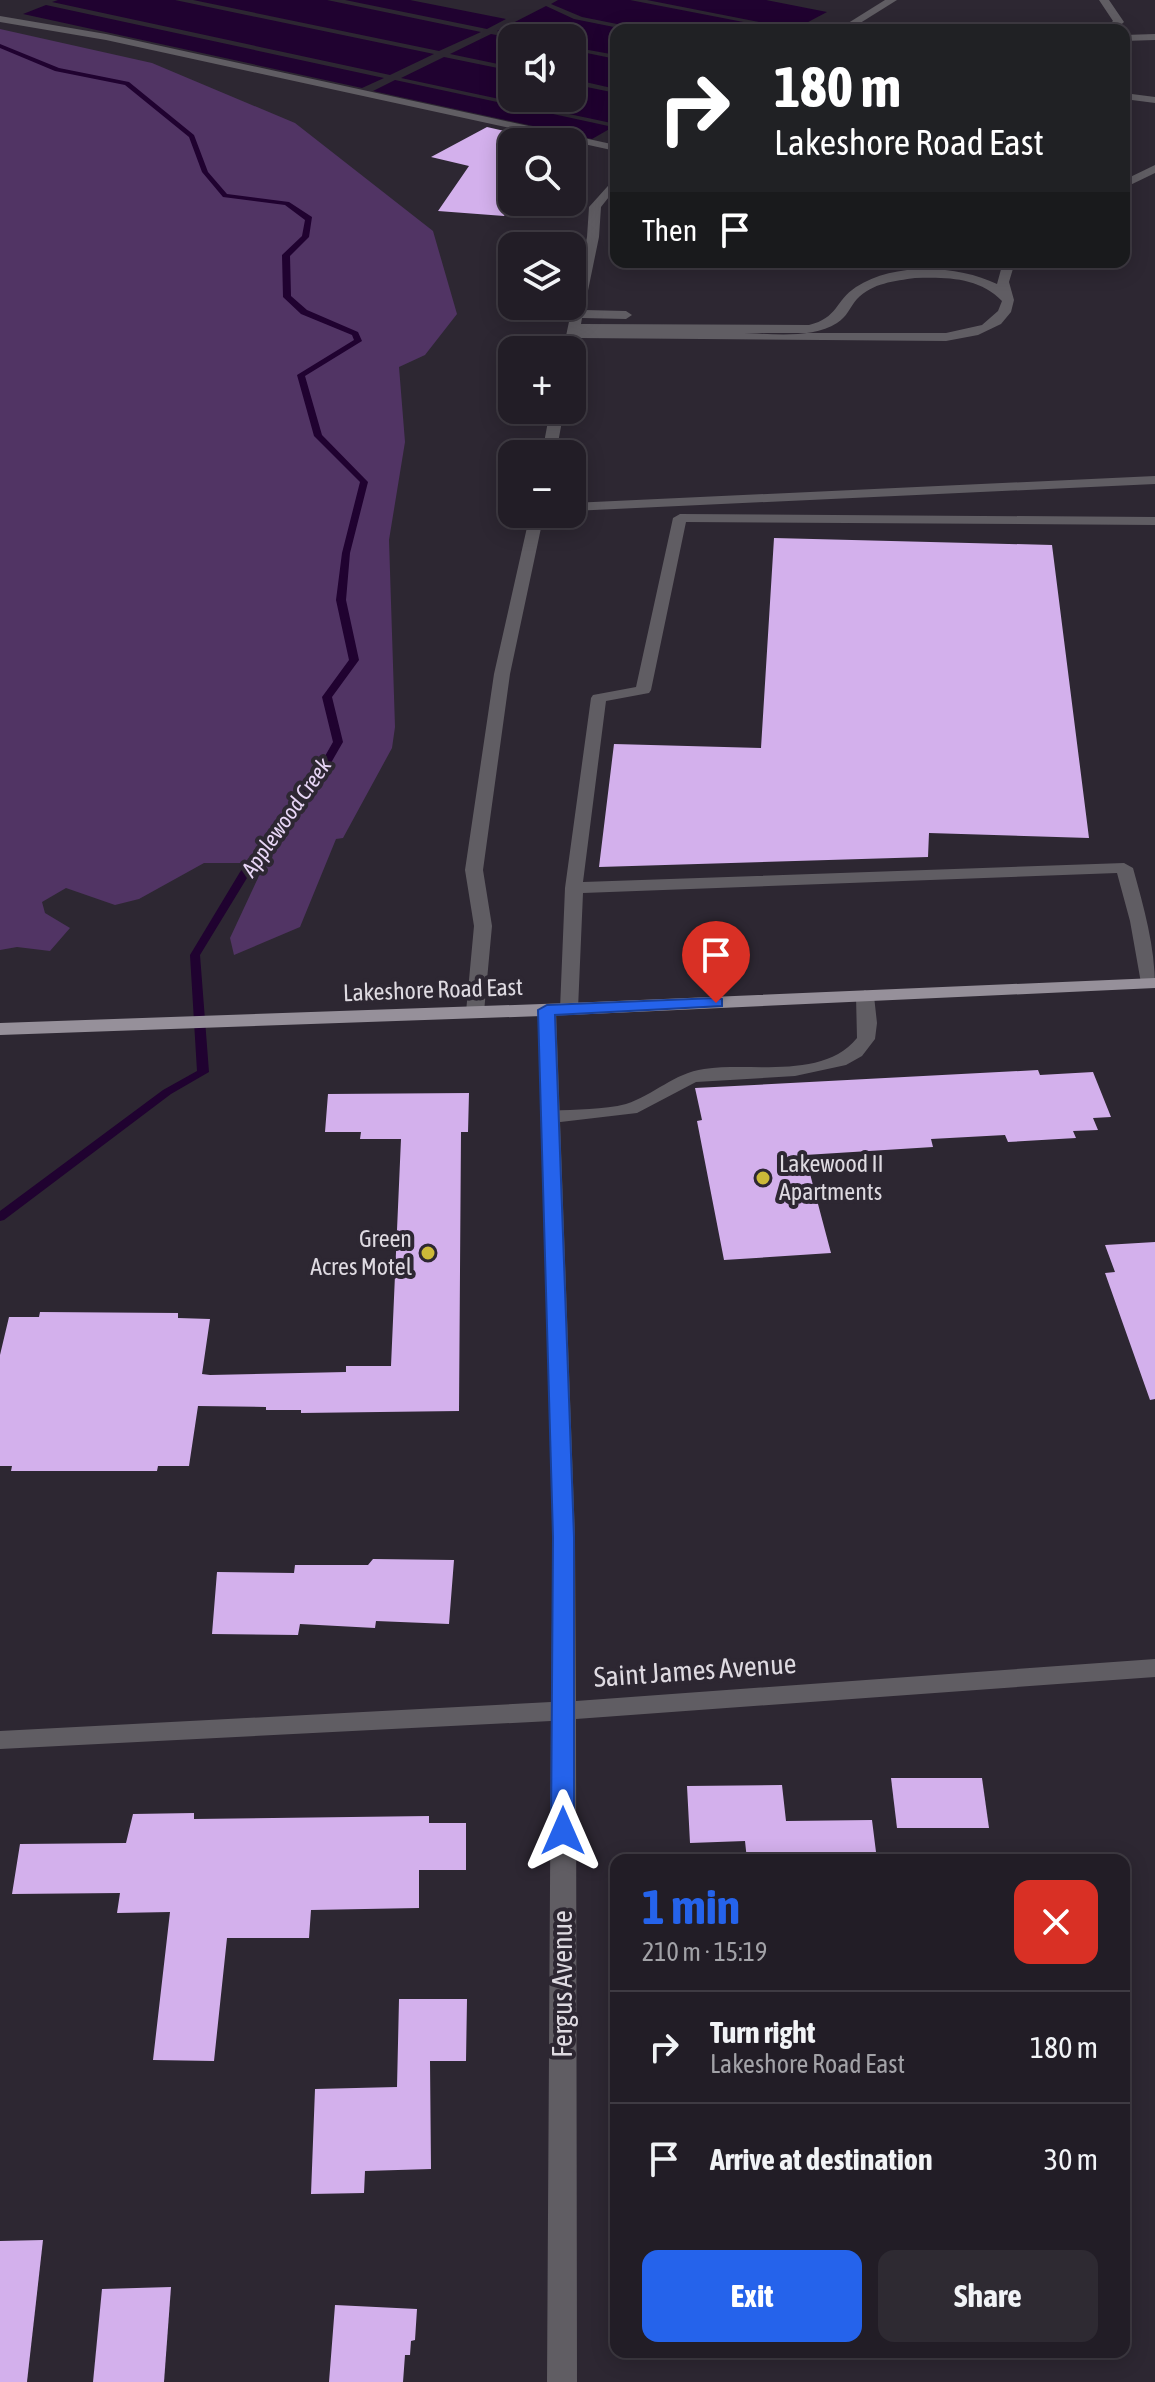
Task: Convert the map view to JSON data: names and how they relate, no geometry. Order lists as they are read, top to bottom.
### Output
{
  "streets": {
    "main road": ["Lakeshore Road East"],
    "street": ["Saint James Avenue", "Fergus Avenue"]
  },
  "crossings": [
    ["Lakeshore Road East", "Fergus Avenue"],
    ["Saint James Avenue", "Fergus Avenue"]
  ],
  "water": ["Applewood Creek"],
  "places": ["Lakewood II Apartments", "Green Acres Motel"],
  "page": {
    "map_buttons": ["+", "−"],
    "turn": ["180 m", "Lakeshore Road East"],
    "then": "Then",
    "heading": ["1 min", "210 m · 15:19"],
    "list": [
      {
        "name": "Turn right",
        "note": "Lakeshore Road East",
        "value": "180 m"
      },
      {
        "name": "Arrive at destination",
        "value": "30 m"
      }
    ],
    "buttons": ["Exit", "Share"]
  }
}
